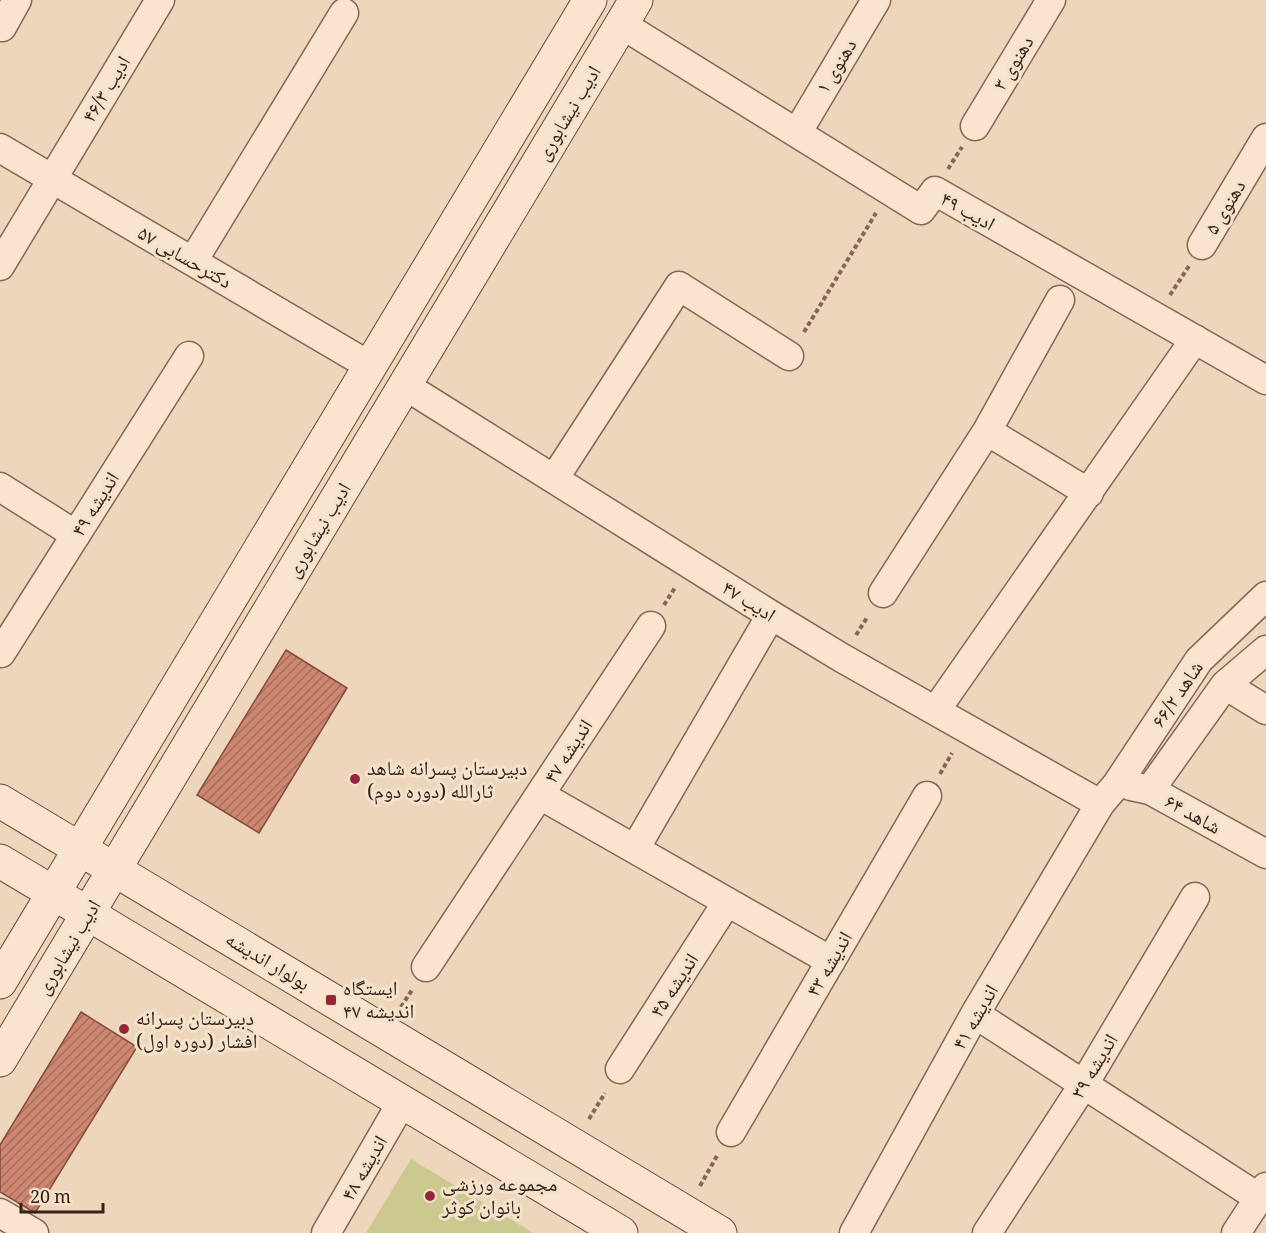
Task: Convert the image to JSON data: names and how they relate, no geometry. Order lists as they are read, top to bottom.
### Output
{
  "streets": {
    "street": [
      "دهنوی ۳",
      "دهنوی ۱",
      "ادیب ۴۶/۳",
      "ادیب نیشابوری",
      "دهنوی ۵",
      "ادیب ۴۹",
      "دکترحسابی ۵۷",
      "اندیشه ۴۹",
      "ادیب ۴۷",
      "شاهد ۶۶/۲",
      "اندیشه ۴۷",
      "شاهد ۶۴",
      "بولوار اندیشه",
      "اندیشه ۴۳",
      "اندیشه ۴۵",
      "اندیشه ۴۱",
      "اندیشه ۳۹",
      "اندیشه ۴۸"
    ]
  },
  "crossings": [
    ["دهنوی ۱", "ادیب ۴۹"],
    ["ادیب ۴۶/۳", "دکترحسابی ۵۷"],
    ["ادیب نیشابوری", "ادیب ۴۹"],
    ["ادیب نیشابوری", "دکترحسابی ۵۷"],
    ["ادیب نیشابوری", "ادیب ۴۷"],
    ["ادیب نیشابوری", "بولوار اندیشه"],
    ["ادیب ۴۷", "شاهد ۶۶/۲"],
    ["ادیب ۴۷", "شاهد ۶۴"],
    ["ادیب ۴۷", "اندیشه ۴۱"],
    ["شاهد ۶۶/۲", "شاهد ۶۴"],
    ["شاهد ۶۶/۲", "اندیشه ۴۱"],
    ["شاهد ۶۴", "اندیشه ۴۱"]
  ],
  "places": {
    "other": ["دبیرستان پسرانه شاهد ثارالله (دوره دوم)", "دبیرستان پسرانه افشار (دوره اول)", "مجموعه ورزشی بانوان کوثر"],
    "transit": ["ایستگاه اندیشه ۴۷"]
  },
  "scale_bar": "20 m"
}
